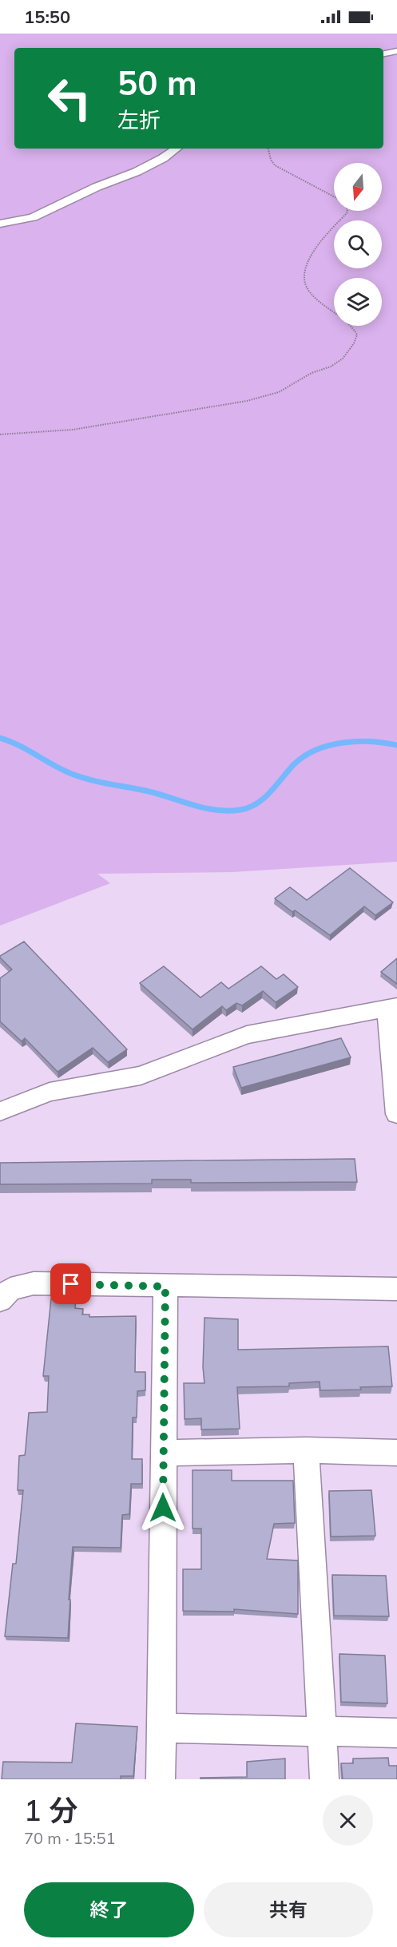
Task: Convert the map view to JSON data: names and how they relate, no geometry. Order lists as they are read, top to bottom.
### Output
{
  "north": "bottom",
  "page": {
    "status": "15:50",
    "turn": ["50 m", "左折"],
    "heading": ["1 分", "70 m · 15:51"],
    "buttons": ["終了", "共有"]
  }
}
